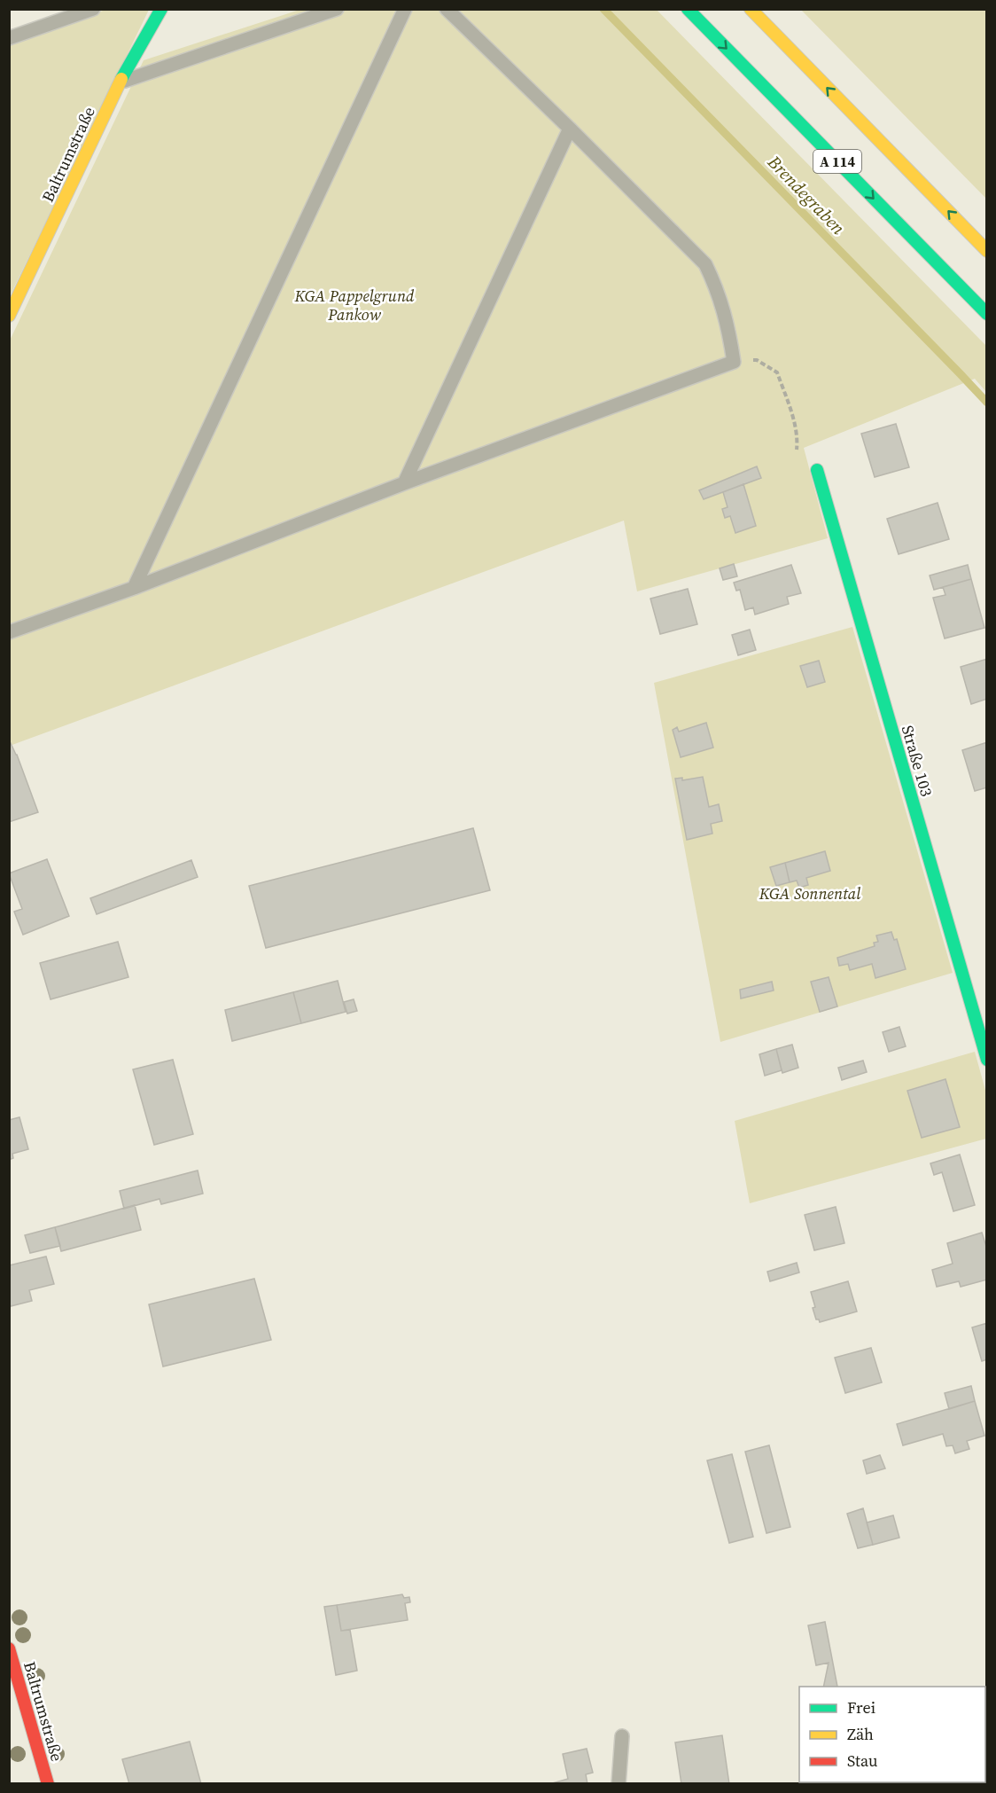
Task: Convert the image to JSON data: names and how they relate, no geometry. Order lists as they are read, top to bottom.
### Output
{
  "streets": {
    "main road": ["Baltrumstraße", "A 114", "Straße 103"]
  },
  "water": ["Brendegraben"],
  "parks": ["KGA Pappelgrund Pankow", "KGA Sonnental"],
  "legend": ["Frei", "Zäh", "Stau"]
}
